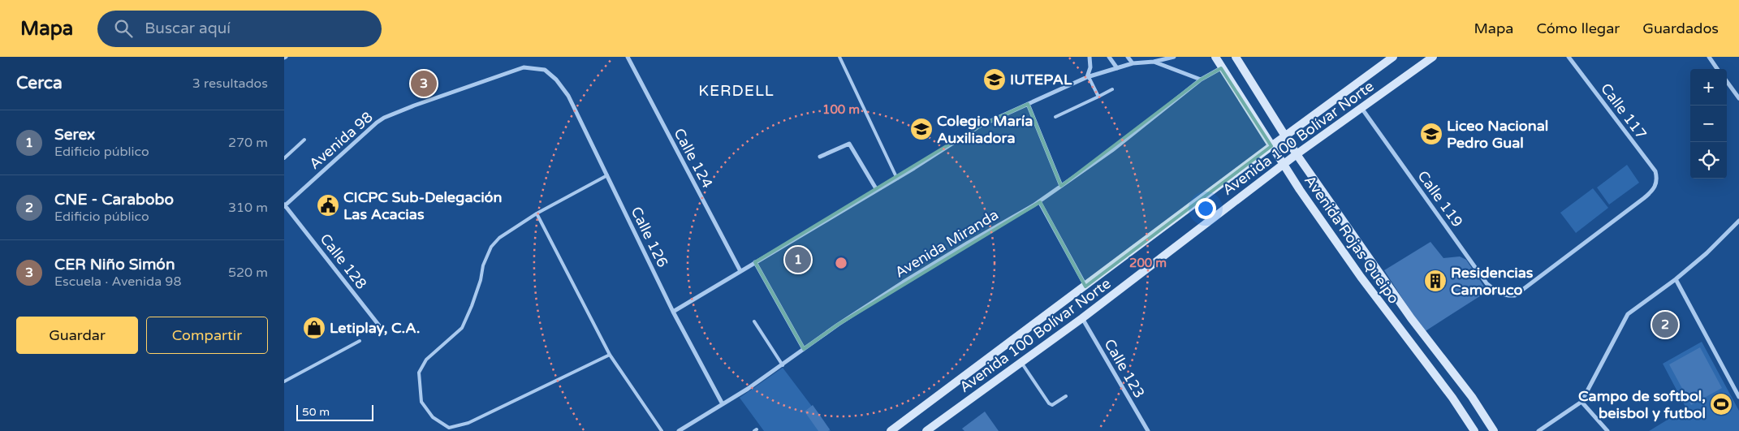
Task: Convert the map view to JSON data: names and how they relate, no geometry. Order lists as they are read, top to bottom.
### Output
{
  "streets": {
    "main road": ["Avenida 100 Bolívar Norte", "Avenida Rojas Queipo"],
    "street": [
      "Calle 117",
      "Avenida 98",
      "Calle 124",
      "Calle 119",
      "Calle 126",
      "Avenida Miranda",
      "Calle 128",
      "Calle 123"
    ]
  },
  "crossings": [
    ["Calle 117", "Calle 119"],
    ["Avenida 100 Bolívar Norte", "Calle 119"],
    ["Avenida 100 Bolívar Norte", "Avenida Rojas Queipo"],
    ["Avenida 100 Bolívar Norte", "Calle 123"],
    ["Avenida 98", "Calle 126"],
    ["Avenida 98", "Calle 128"],
    ["Calle 126", "Avenida Miranda"],
    ["Avenida Rojas Queipo", "Avenida Miranda"]
  ],
  "districts": ["KERDELL"],
  "places": {
    "school or university": ["IUTEPAL", "Colegio María Auxiliadora", "Liceo Nacional Pedro Gual"],
    "public building": ["CICPC Sub-Delegación Las Acacias"],
    "building": ["Residencias Camoruco"],
    "shop": ["Letiplay, C.A."],
    "sports": ["Campo de softbol, beisbol y futbol"]
  },
  "scale_bar": "50 m",
  "page": {
    "header": "Mapa",
    "search": "Buscar aquí",
    "nav": ["Mapa", "Cómo llegar", "Guardados"],
    "heading": ["Cerca", "3 resultados"],
    "map_buttons": ["+", "−"],
    "pins": ["3", "1", "2"],
    "list": [
      {
        "mark": "1",
        "name": "Serex",
        "note": "Edificio público",
        "value": "270 m"
      },
      {
        "mark": "2",
        "name": "CNE - Carabobo",
        "note": "Edificio público",
        "value": "310 m"
      },
      {
        "mark": "3",
        "name": "CER Niño Simón",
        "note": "Escuela · Avenida 98",
        "value": "520 m"
      }
    ],
    "buttons": ["Guardar", "Compartir"],
    "scale": "50 m"
  },
  "rings": ["100 m", "200 m"]
}
